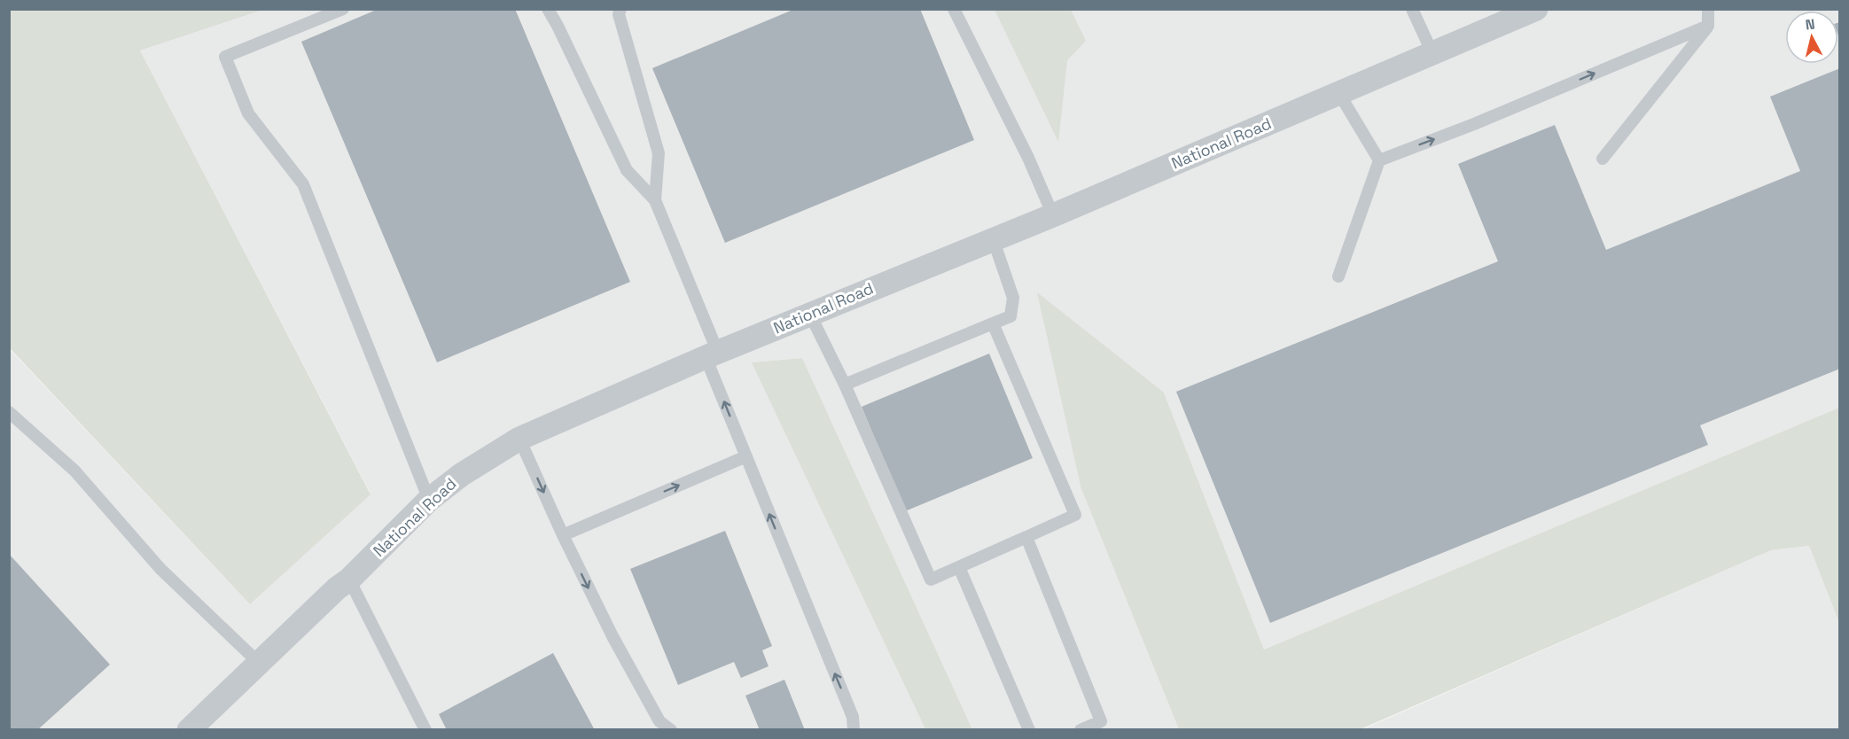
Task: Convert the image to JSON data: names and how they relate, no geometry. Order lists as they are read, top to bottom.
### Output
{
  "streets": {
    "street": ["National Road"]
  },
  "north": "top"
}
